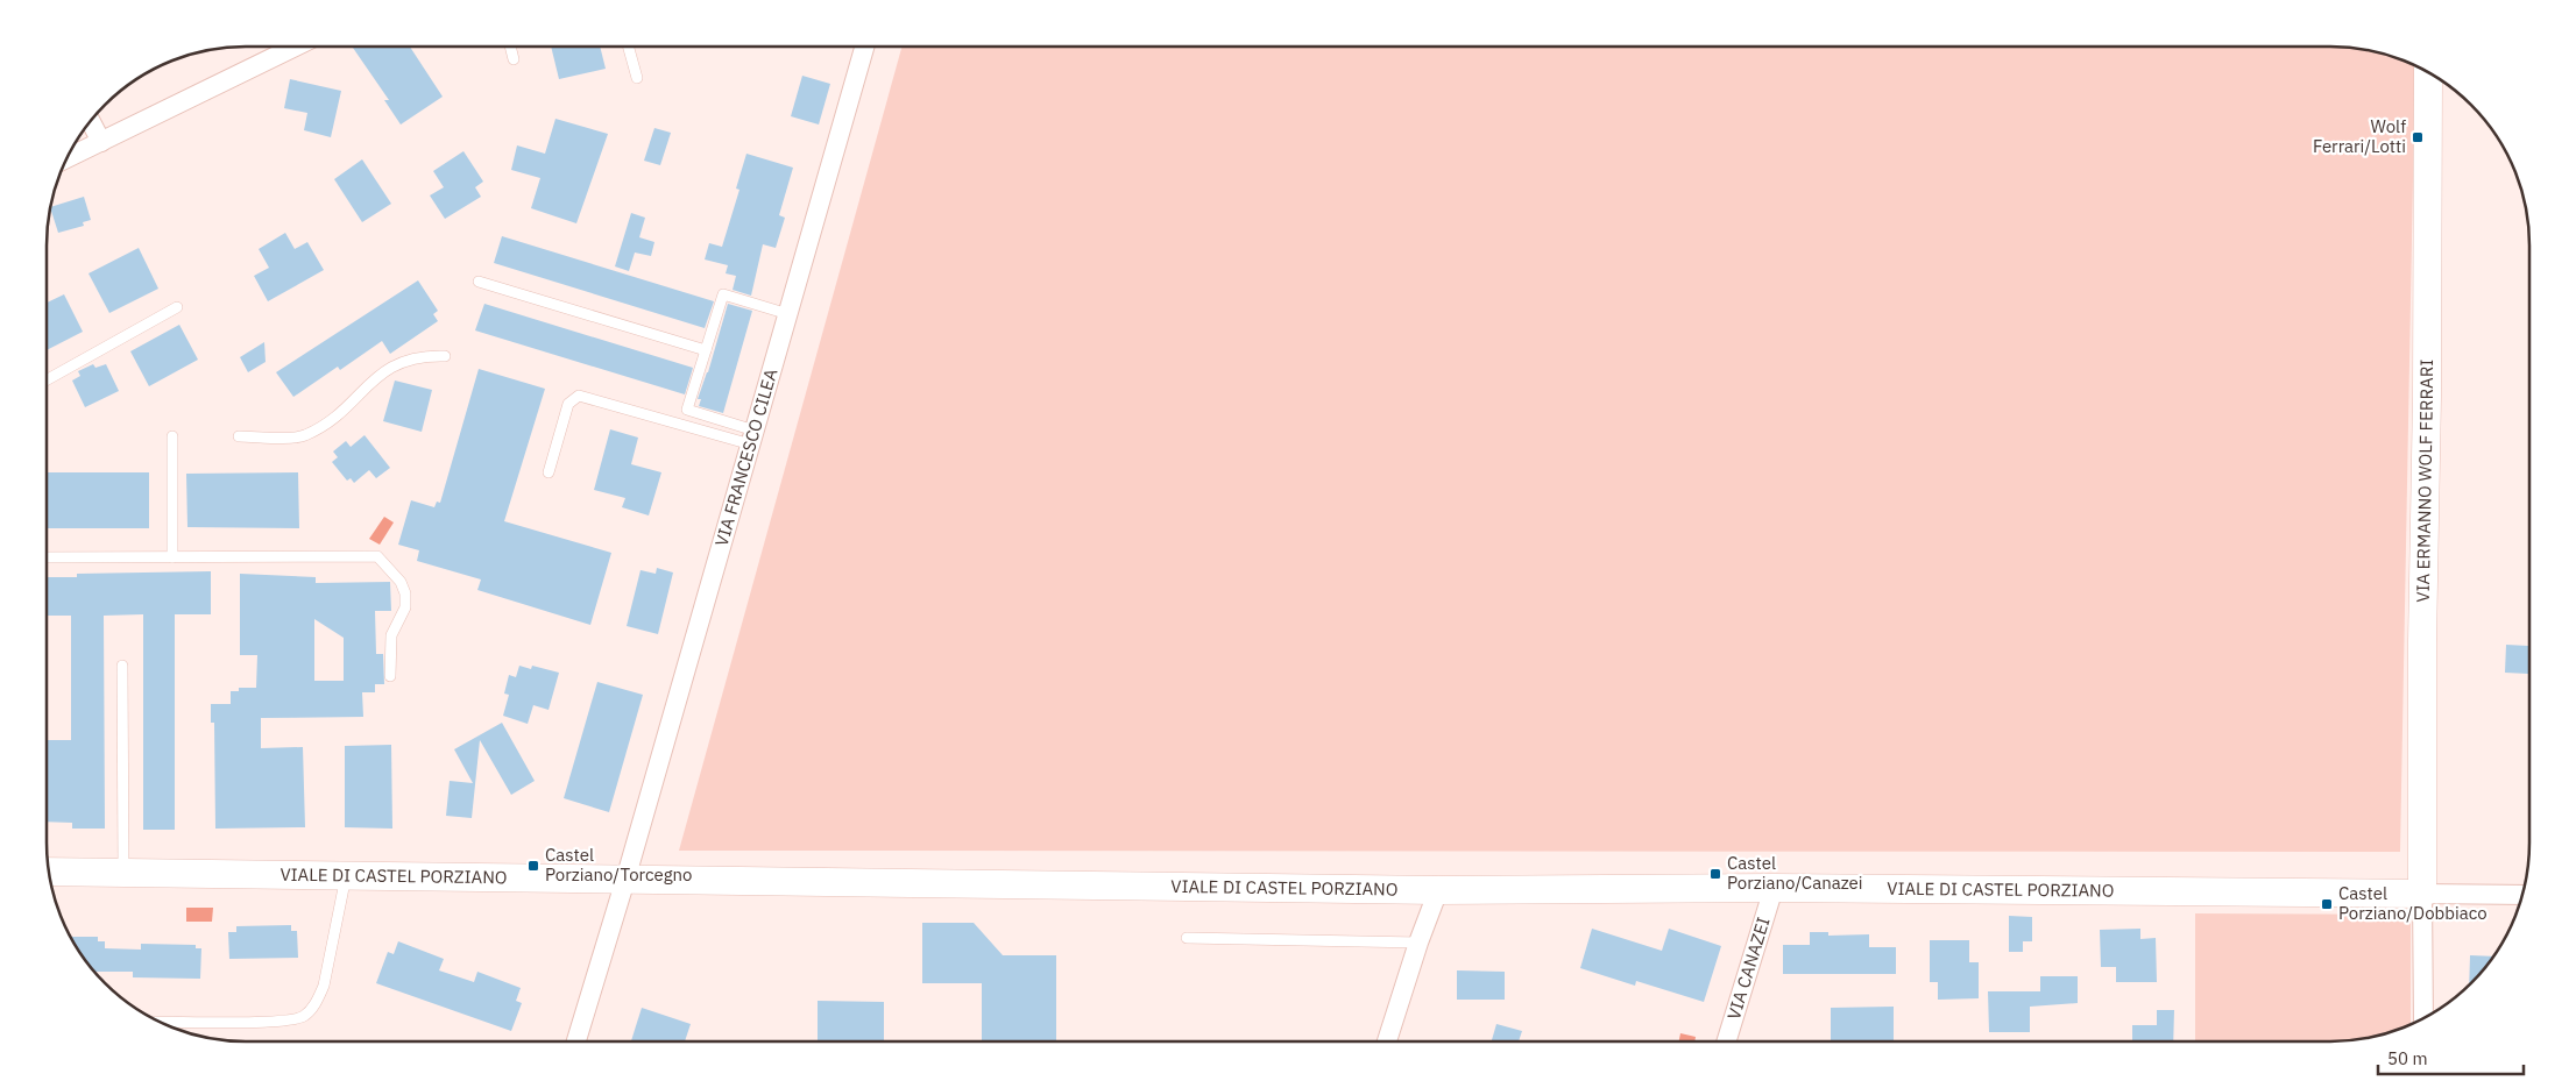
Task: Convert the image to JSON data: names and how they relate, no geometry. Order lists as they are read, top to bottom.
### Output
{
  "streets": {
    "street": [
      "VIA FRANCESCO CILEA",
      "VIA ERMANNO WOLF FERRARI",
      "VIALE DI CASTEL PORZIANO",
      "VIA CANAZEI"
    ]
  },
  "crossings": [
    ["VIA FRANCESCO CILEA", "VIALE DI CASTEL PORZIANO"],
    ["VIA ERMANNO WOLF FERRARI", "VIALE DI CASTEL PORZIANO"],
    ["VIALE DI CASTEL PORZIANO", "VIA CANAZEI"]
  ],
  "places": {
    "transit": [
      "Wolf Ferrari/Lotti",
      "Castel Porziano/Torcegno",
      "Castel Porziano/Canazei",
      "Castel Porziano/Dobbiaco"
    ]
  },
  "scale_bar": "50 m"
}
